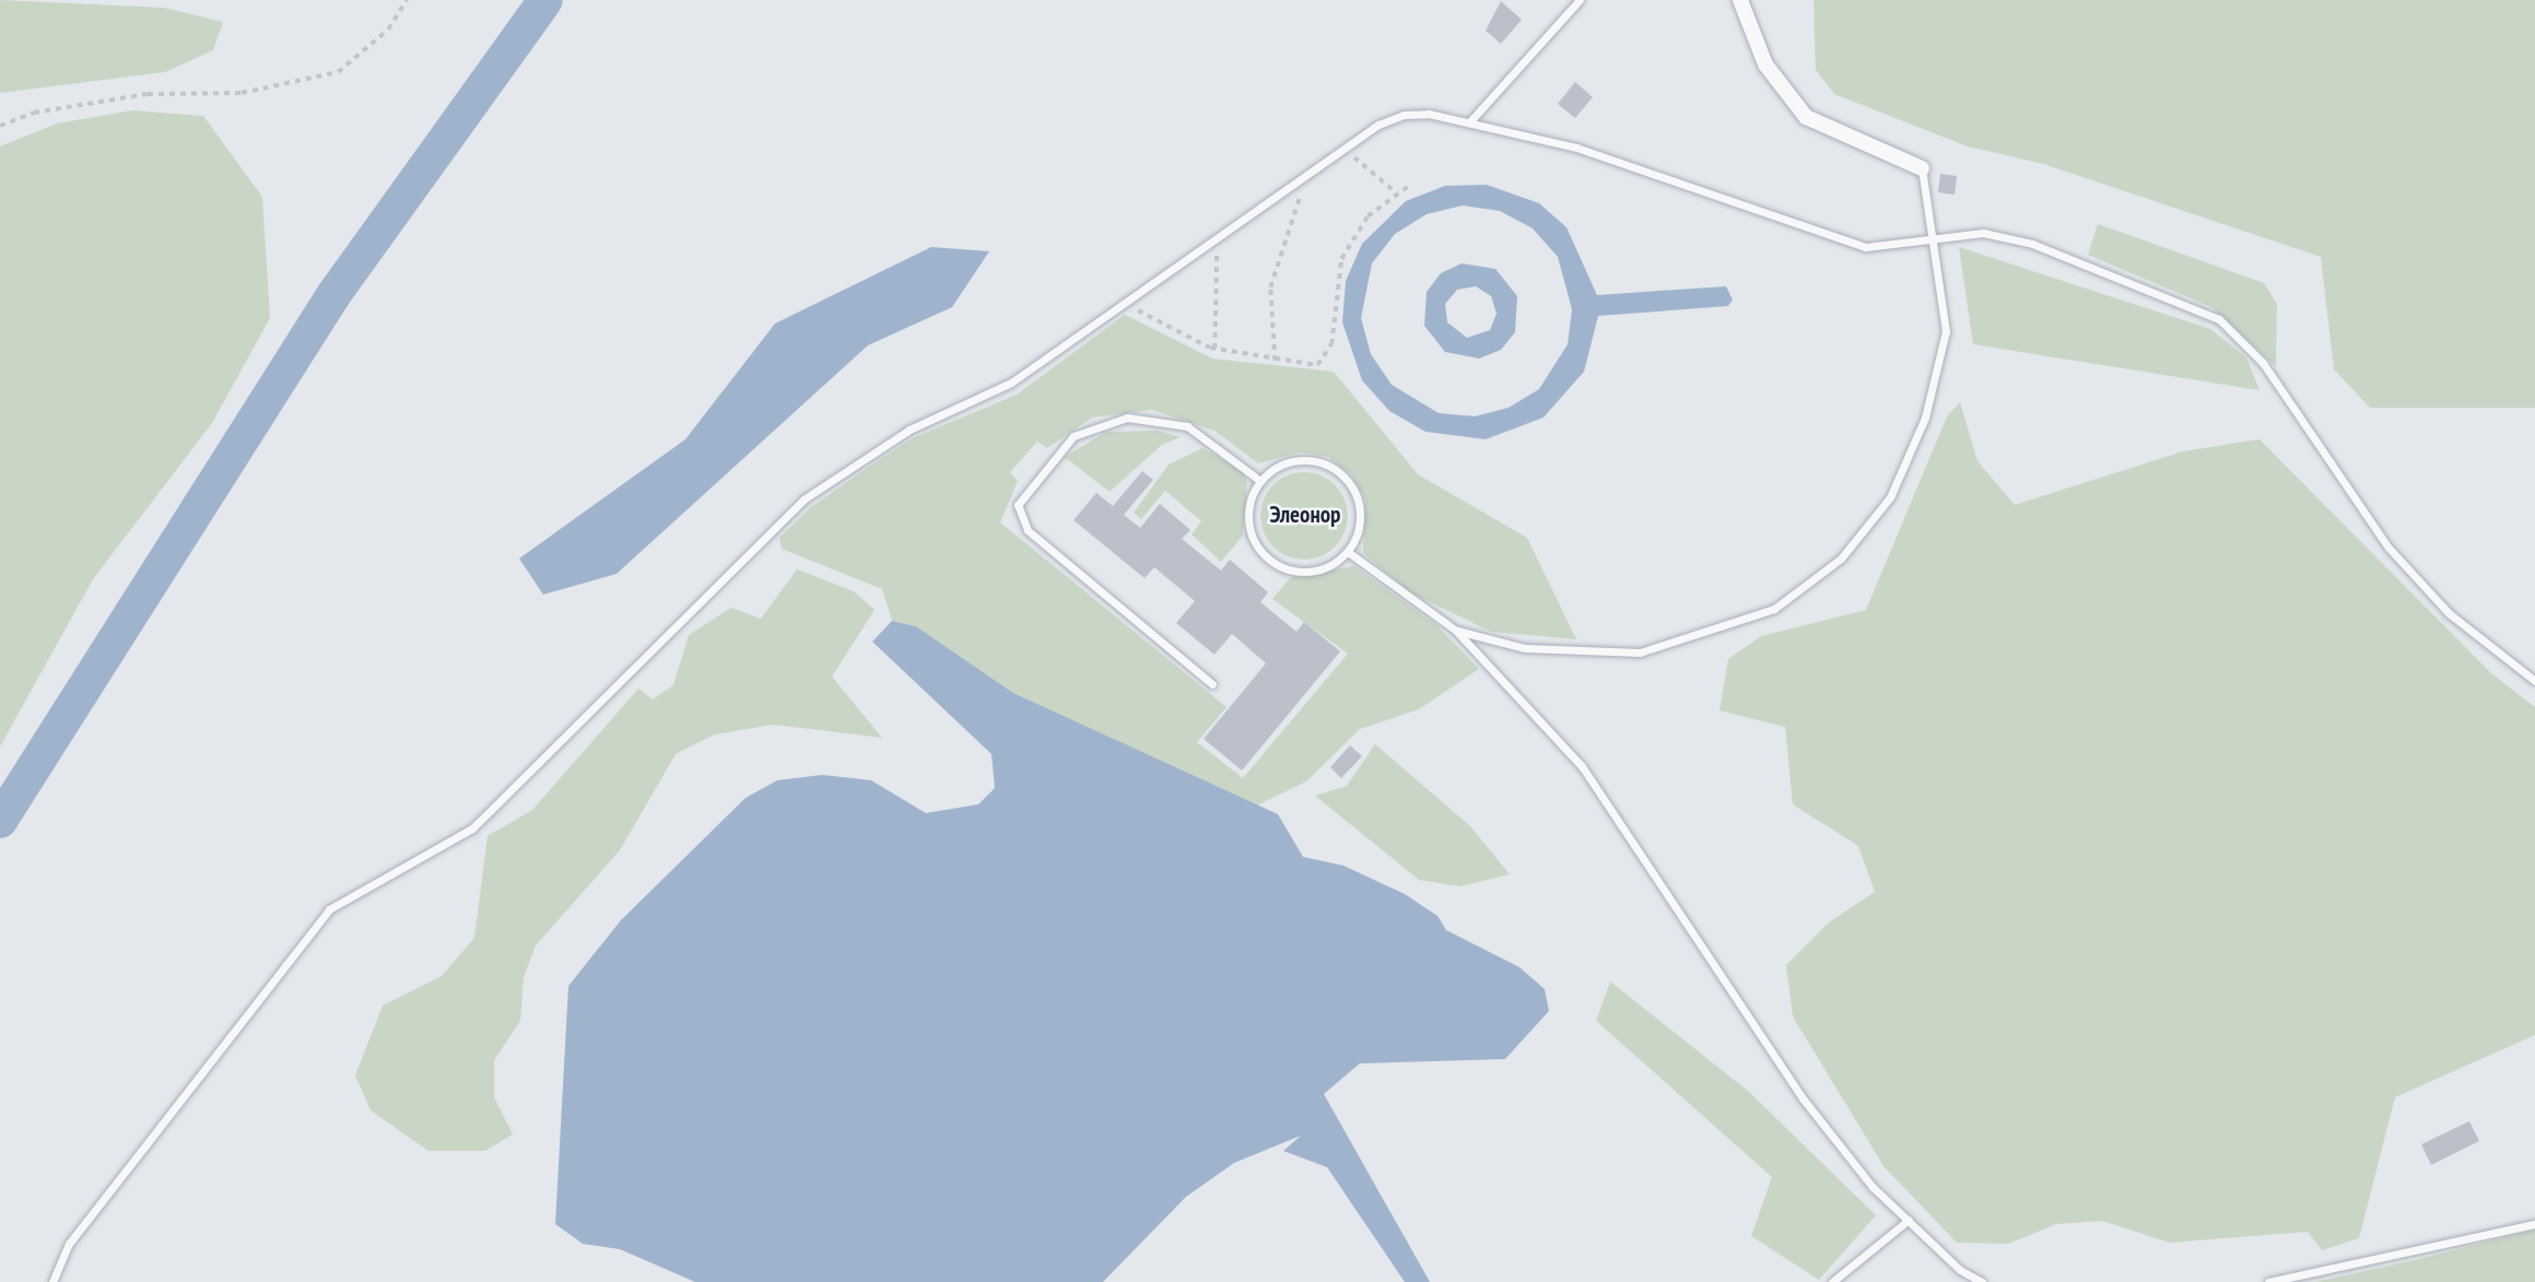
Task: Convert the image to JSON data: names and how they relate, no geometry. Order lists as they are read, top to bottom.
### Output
{
  "districts": ["Элеонор"]
}
